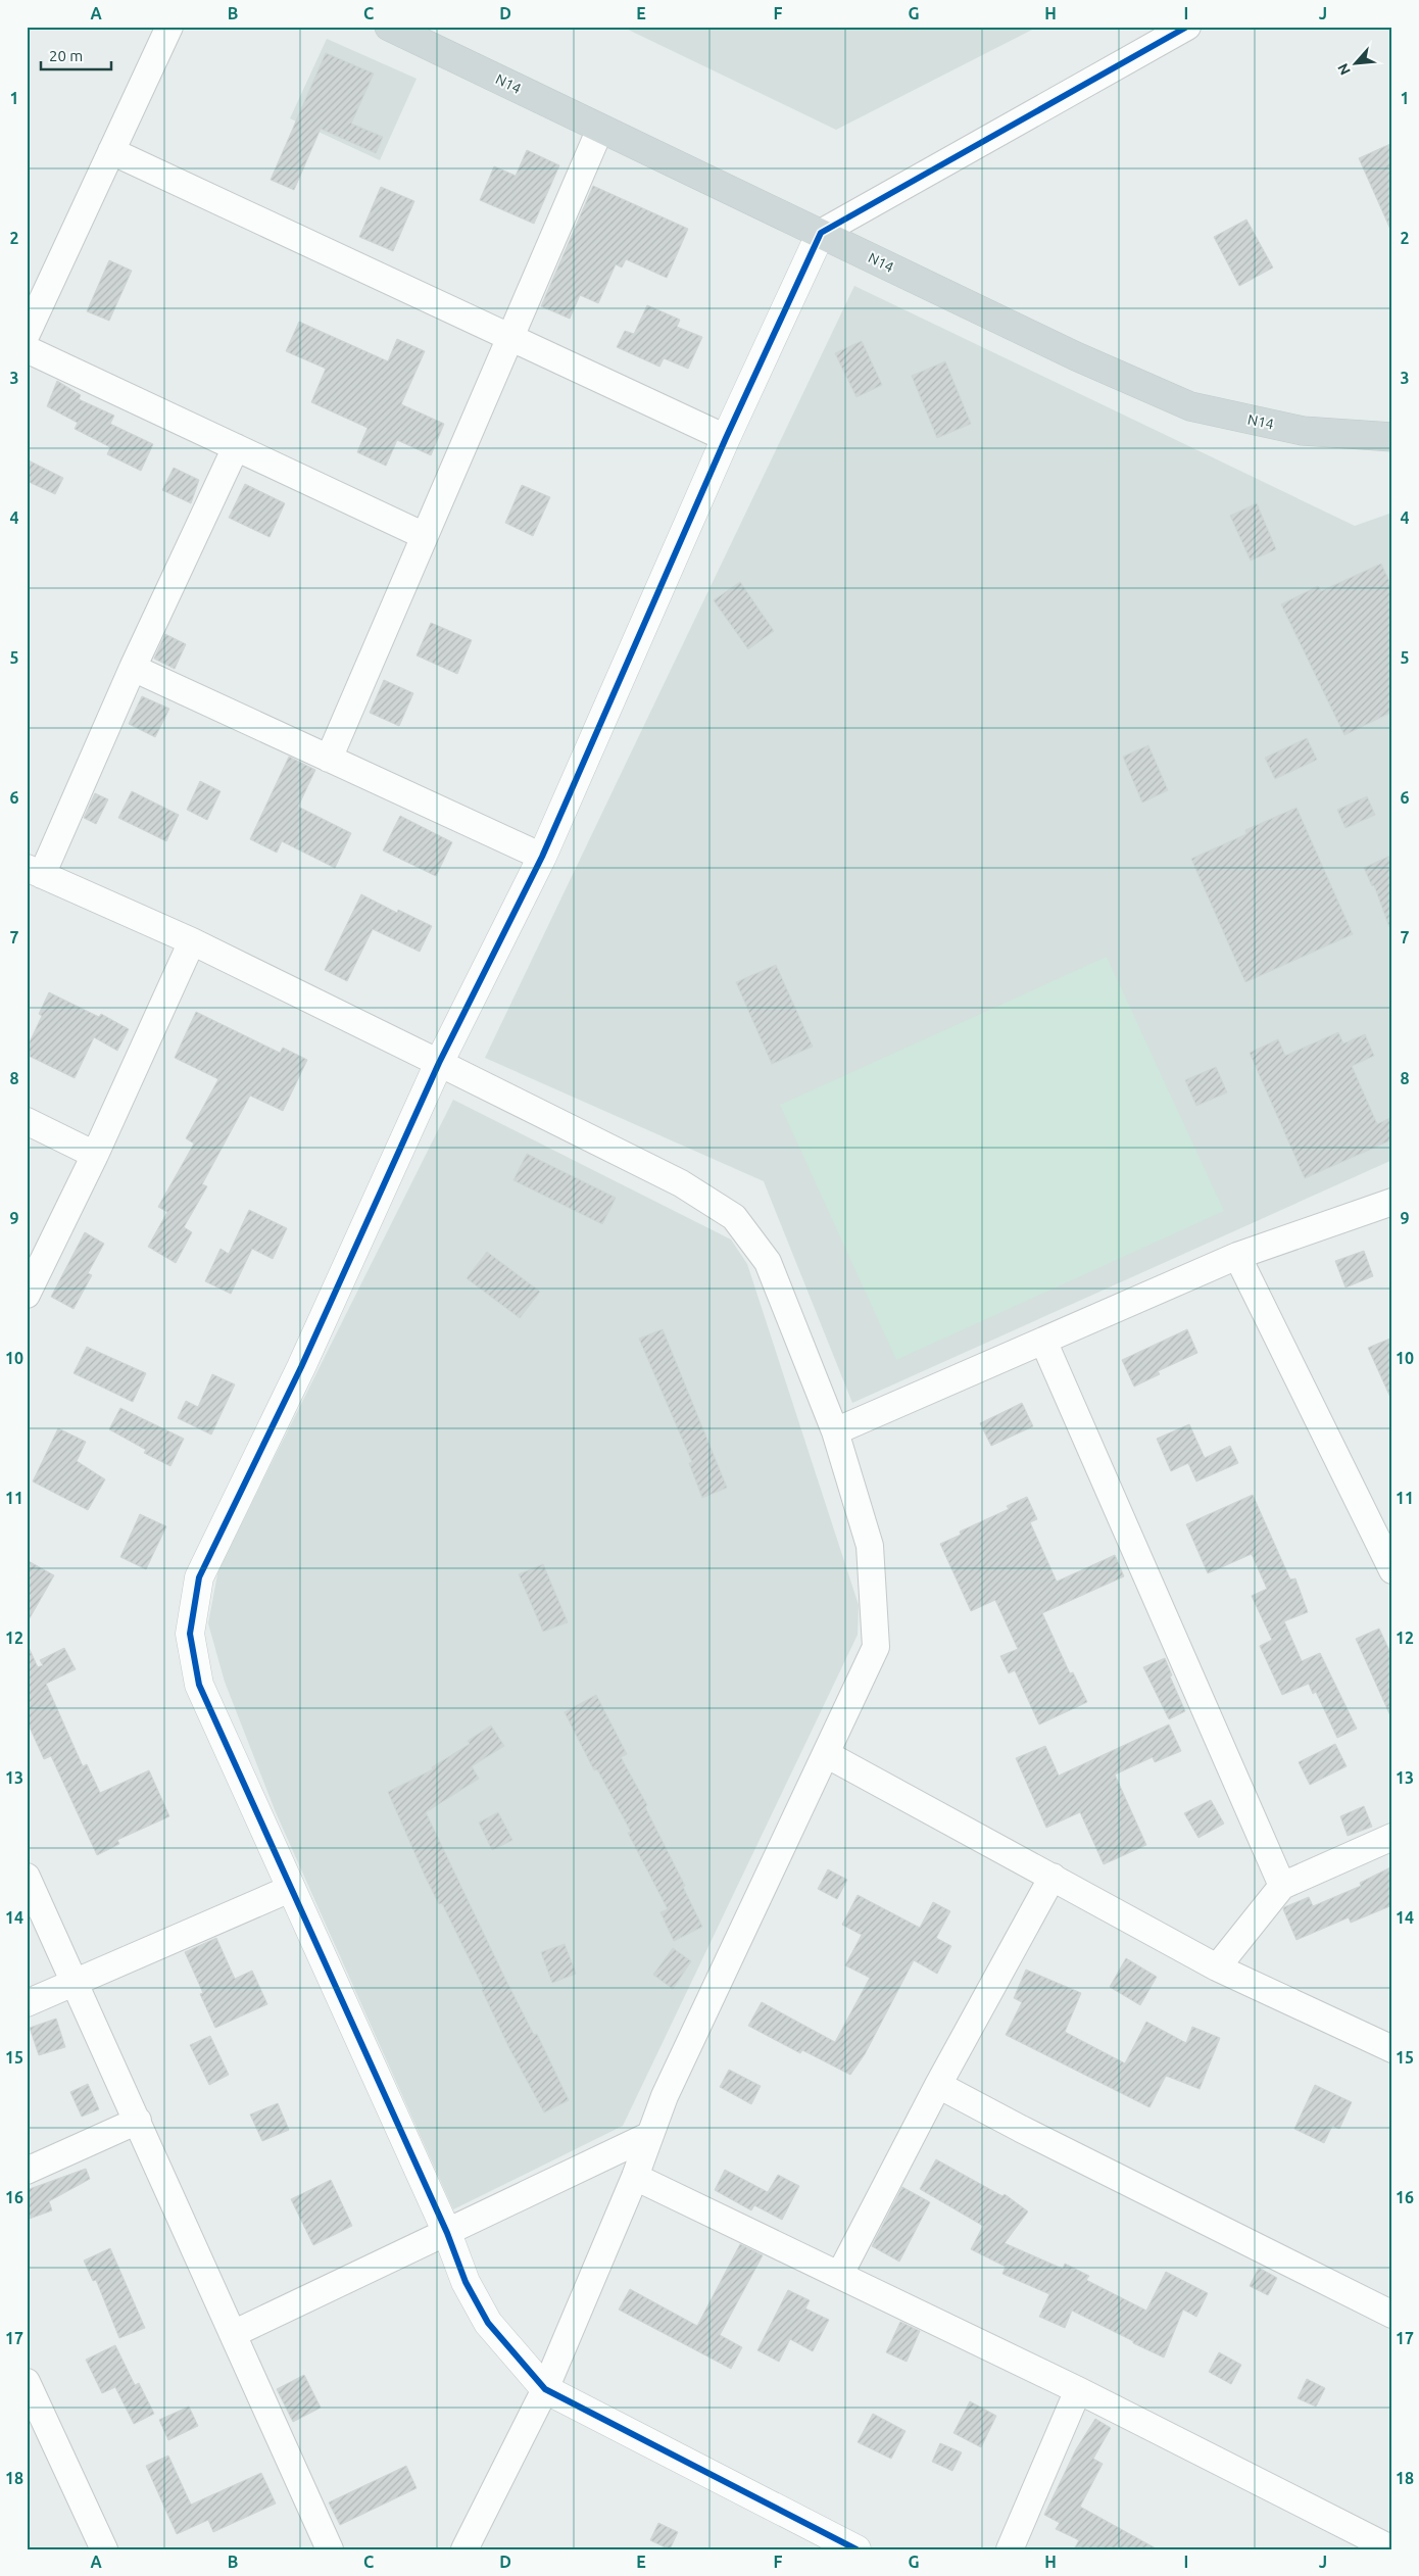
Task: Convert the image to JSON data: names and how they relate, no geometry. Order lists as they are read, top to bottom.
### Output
{
  "streets": {
    "main road": ["N14"]
  },
  "scale_bar": "20 m",
  "north": "bottom left",
  "grid": {
    "columns": [
      "A",
      "B",
      "C",
      "D",
      "E",
      "F",
      "G",
      "H",
      "I",
      "J"
    ],
    "rows": [
      "1",
      "2",
      "3",
      "4",
      "5",
      "6",
      "7",
      "8",
      "9",
      "10",
      "11",
      "12",
      "13",
      "14",
      "15",
      "16",
      "17",
      "18"
    ]
  }
}
